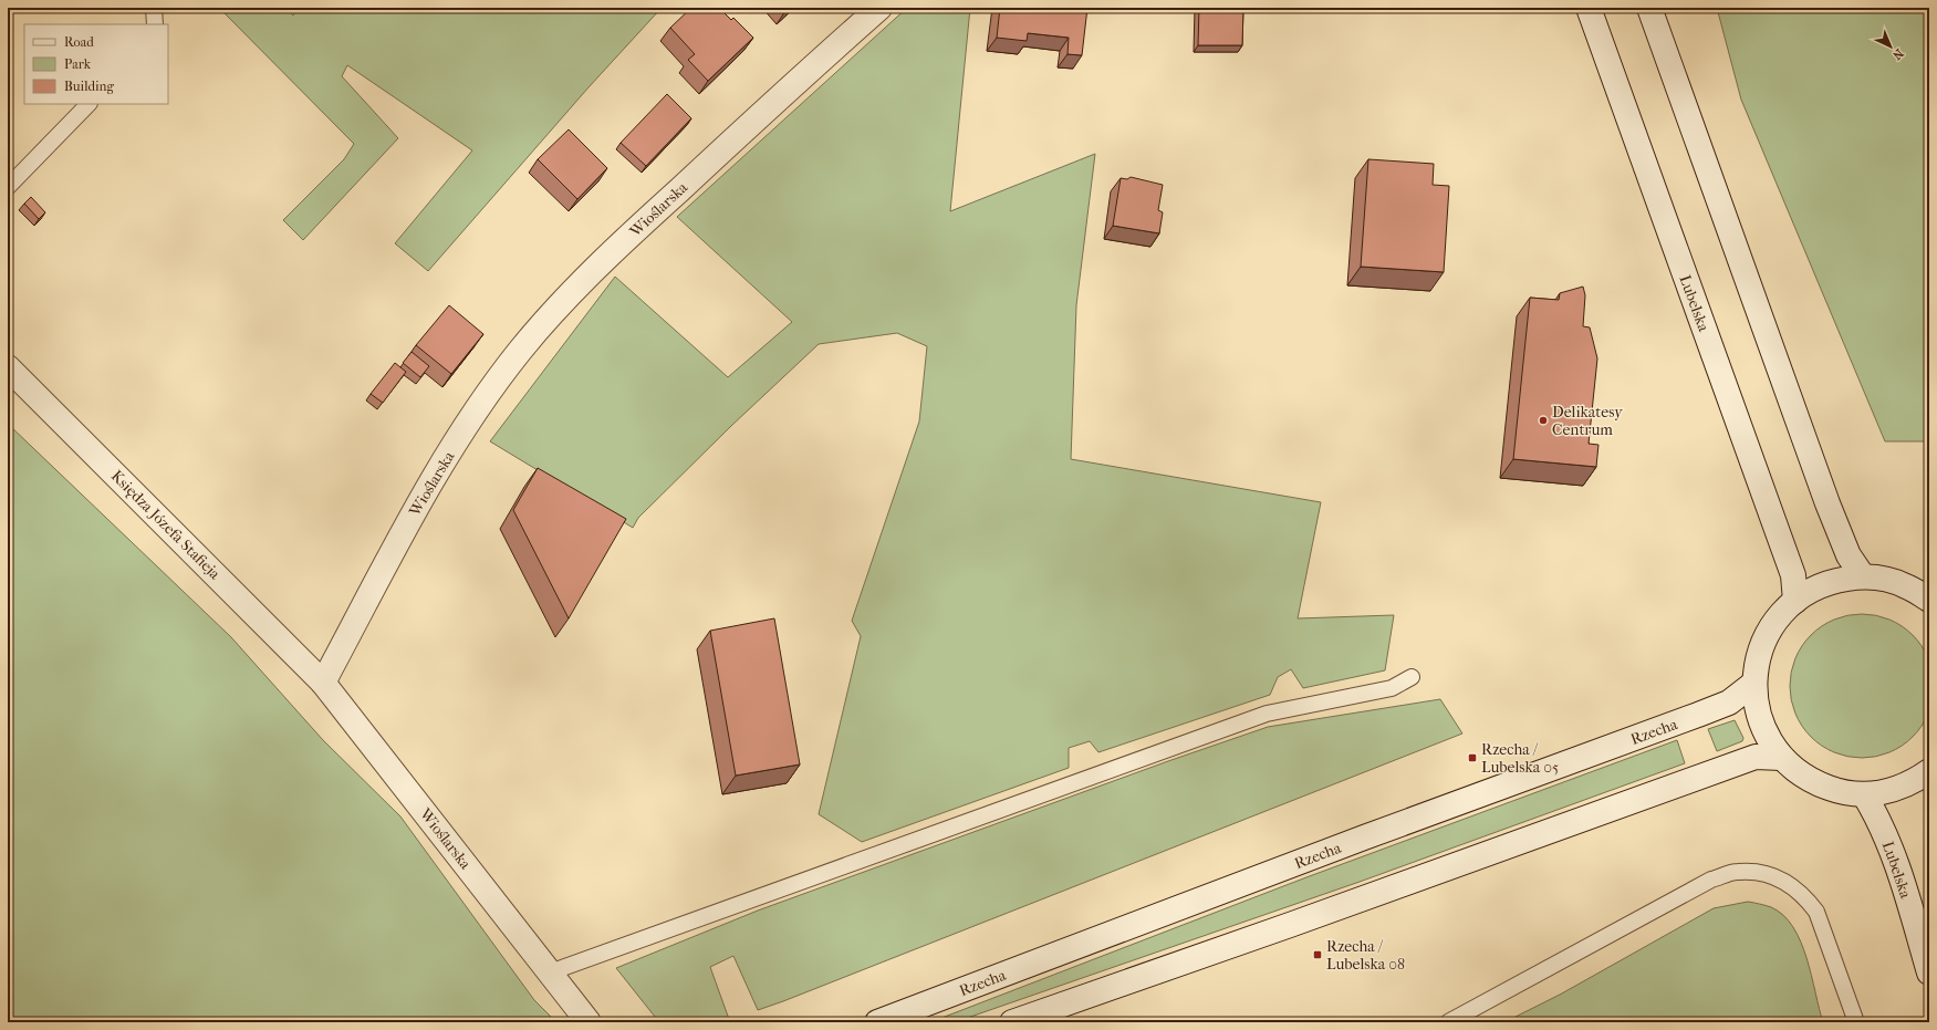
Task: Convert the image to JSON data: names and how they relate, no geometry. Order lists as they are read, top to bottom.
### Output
{
  "streets": {
    "main road": [
      "Wioślarska",
      "Lubelska",
      "Księdza Józefa Stafieja",
      "Rzecha"
    ]
  },
  "crossings": [
    ["Wioślarska", "Księdza Józefa Stafieja"]
  ],
  "places": {
    "other": ["Delikatesy Centrum"],
    "transit": ["Rzecha / Lubelska 05", "Rzecha / Lubelska 08"]
  },
  "legend": ["Road", "Park", "Building"],
  "north": "bottom right"
}
